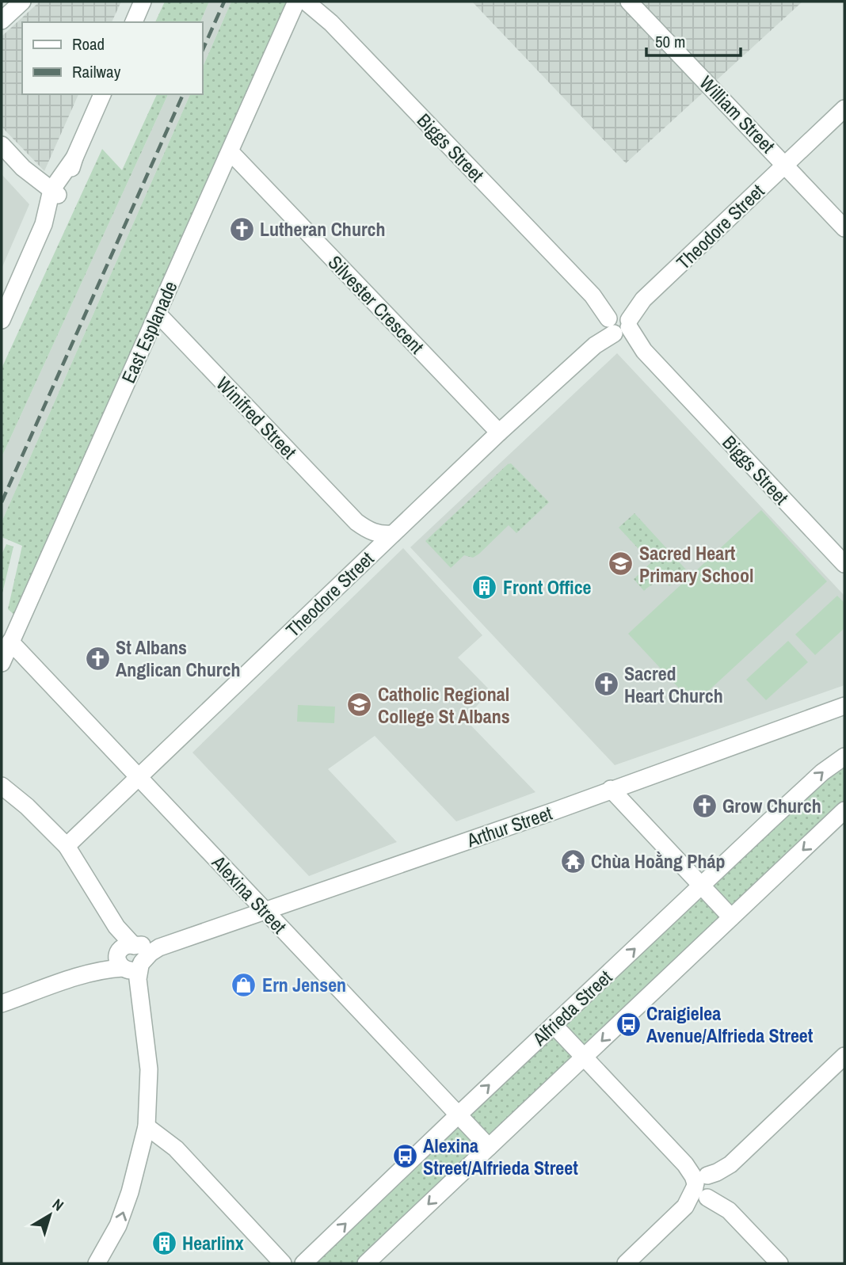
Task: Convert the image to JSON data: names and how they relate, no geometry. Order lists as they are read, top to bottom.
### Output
{
  "streets": {
    "street": [
      "William Street",
      "Biggs Street",
      "Theodore Street",
      "Silvester Crescent",
      "East Esplanade",
      "Winifred Street",
      "Arthur Street",
      "Alexina Street",
      "Alfrieda Street"
    ]
  },
  "crossings": [
    ["William Street", "Theodore Street"],
    ["Biggs Street", "Theodore Street"],
    ["Theodore Street", "Silvester Crescent"],
    ["Theodore Street", "Winifred Street"],
    ["Theodore Street", "Alexina Street"],
    ["Silvester Crescent", "East Esplanade"],
    ["East Esplanade", "Winifred Street"],
    ["East Esplanade", "Alexina Street"],
    ["Arthur Street", "Alexina Street"],
    ["Alexina Street", "Alfrieda Street"]
  ],
  "places": {
    "church": [
      "Lutheran Church",
      "St Albans Anglican Church",
      "Sacred Heart Church",
      "Grow Church"
    ],
    "school or university": ["Sacred Heart Primary School", "Catholic Regional College St Albans"],
    "building": ["Front Office", "Hearlinx"],
    "temple": ["Chùa Hoằng Pháp"],
    "shop": ["Ern Jensen"],
    "bus stop": ["Craigielea Avenue/Alfrieda Street", "Alexina Street/Alfrieda Street"]
  },
  "legend": ["Road", "Railway"],
  "scale_bar": "50 m",
  "north": "top right"
}
